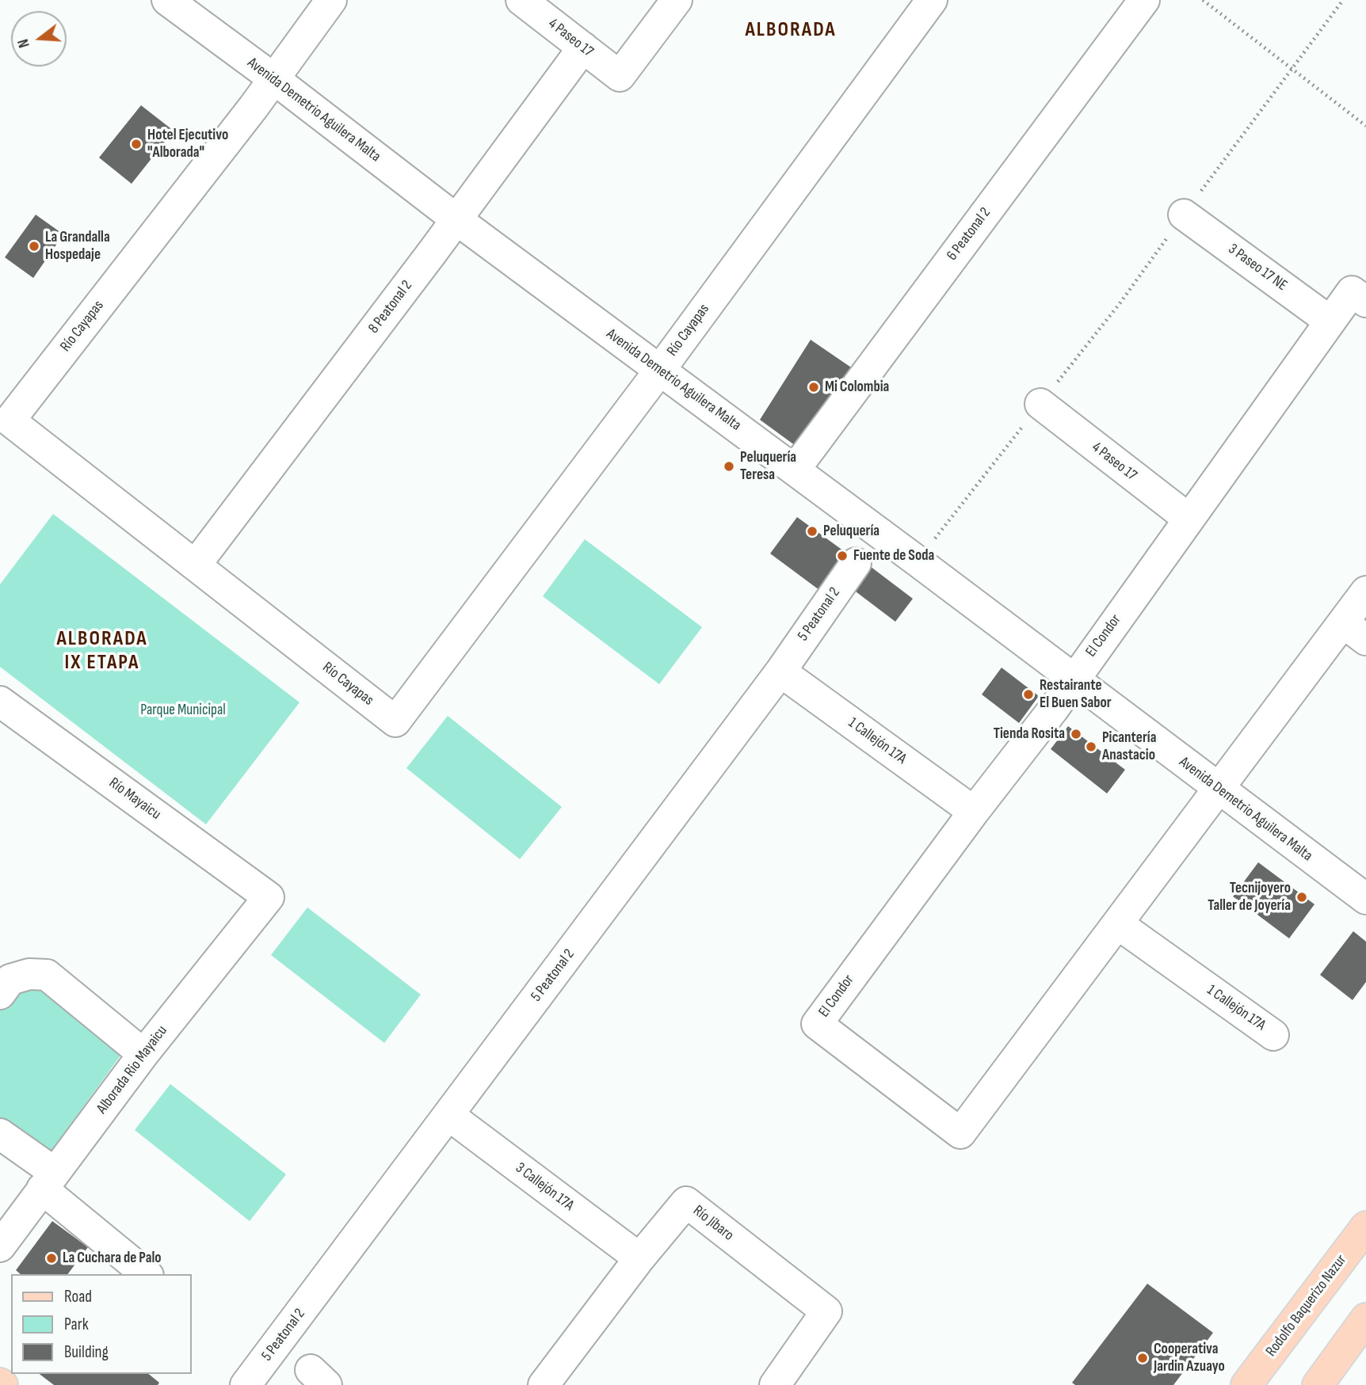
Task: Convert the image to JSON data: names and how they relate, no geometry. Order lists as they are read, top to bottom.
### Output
{
  "streets": {
    "main road": ["Rodolfo Baquerizo Nazur"],
    "street": [
      "4 Paseo 17",
      "Avenida Demetrio Aguilera Malta",
      "6 Peatonal 2",
      "3 Paseo 17 NE",
      "8 Peatonal 2",
      "Río Cayapas",
      "5 Peatonal 2",
      "El Condor",
      "1 Callejón 17A",
      "Río Mayaicu",
      "Alborada Rio Mayaicu",
      "3 Callejón 17A",
      "Río Jíbaro"
    ]
  },
  "crossings": [
    ["4 Paseo 17", "8 Peatonal 2"],
    ["4 Paseo 17", "El Condor"],
    ["Avenida Demetrio Aguilera Malta", "6 Peatonal 2"],
    ["Avenida Demetrio Aguilera Malta", "8 Peatonal 2"],
    ["Avenida Demetrio Aguilera Malta", "Río Cayapas"],
    ["Avenida Demetrio Aguilera Malta", "El Condor"],
    ["3 Paseo 17 NE", "El Condor"],
    ["8 Peatonal 2", "Río Cayapas"],
    ["5 Peatonal 2", "1 Callejón 17A"],
    ["5 Peatonal 2", "3 Callejón 17A"],
    ["El Condor", "1 Callejón 17A"],
    ["Río Mayaicu", "Alborada Rio Mayaicu"],
    ["3 Callejón 17A", "Río Jíbaro"]
  ],
  "districts": ["ALBORADA", "ALBORADA IX ETAPA"],
  "parks": ["Parque Municipal"],
  "places": [
    "Hotel Ejecutivo \"Alborada\"",
    "La Grandalla Hospedaje",
    "Mi Colombia",
    "Peluquería Teresa",
    "Peluquería",
    "Fuente de Soda",
    "Restairante El Buen Sabor",
    "Tienda Rosita",
    "Picantería Anastacio",
    "Tecnijoyero Taller de Joyería",
    "La Cuchara de Palo",
    "Cooperativa Jardin Azuayo"
  ],
  "legend": ["Road", "Park", "Building"],
  "north": "left"
}
